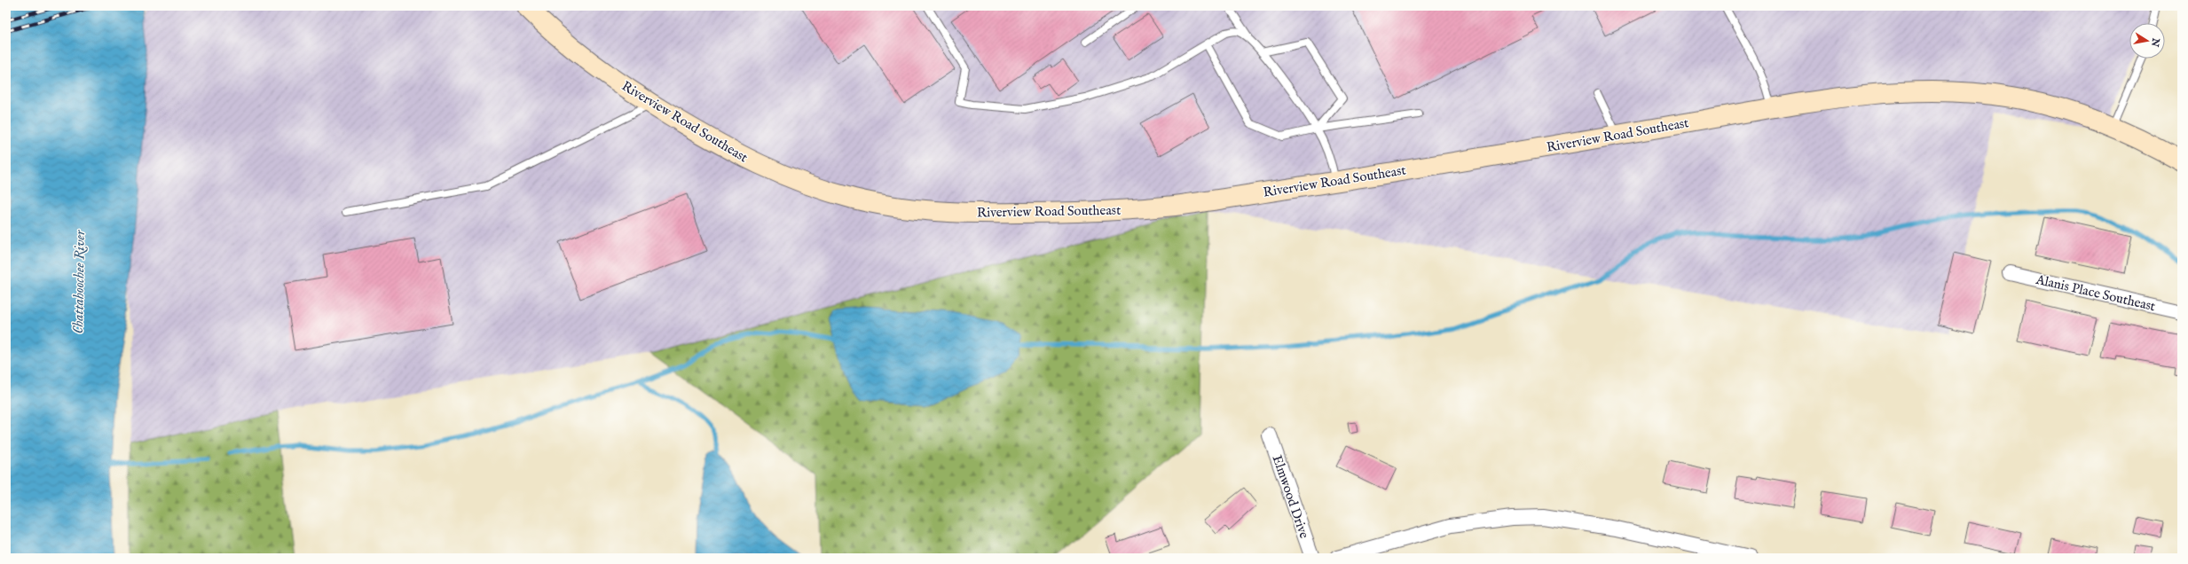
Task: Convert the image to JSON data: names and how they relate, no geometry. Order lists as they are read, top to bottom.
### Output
{
  "streets": {
    "street": ["Riverview Road Southeast", "Alanis Place Southeast", "Elmwood Drive"]
  },
  "water": ["Chattahoochee River"],
  "north": "right"
}
